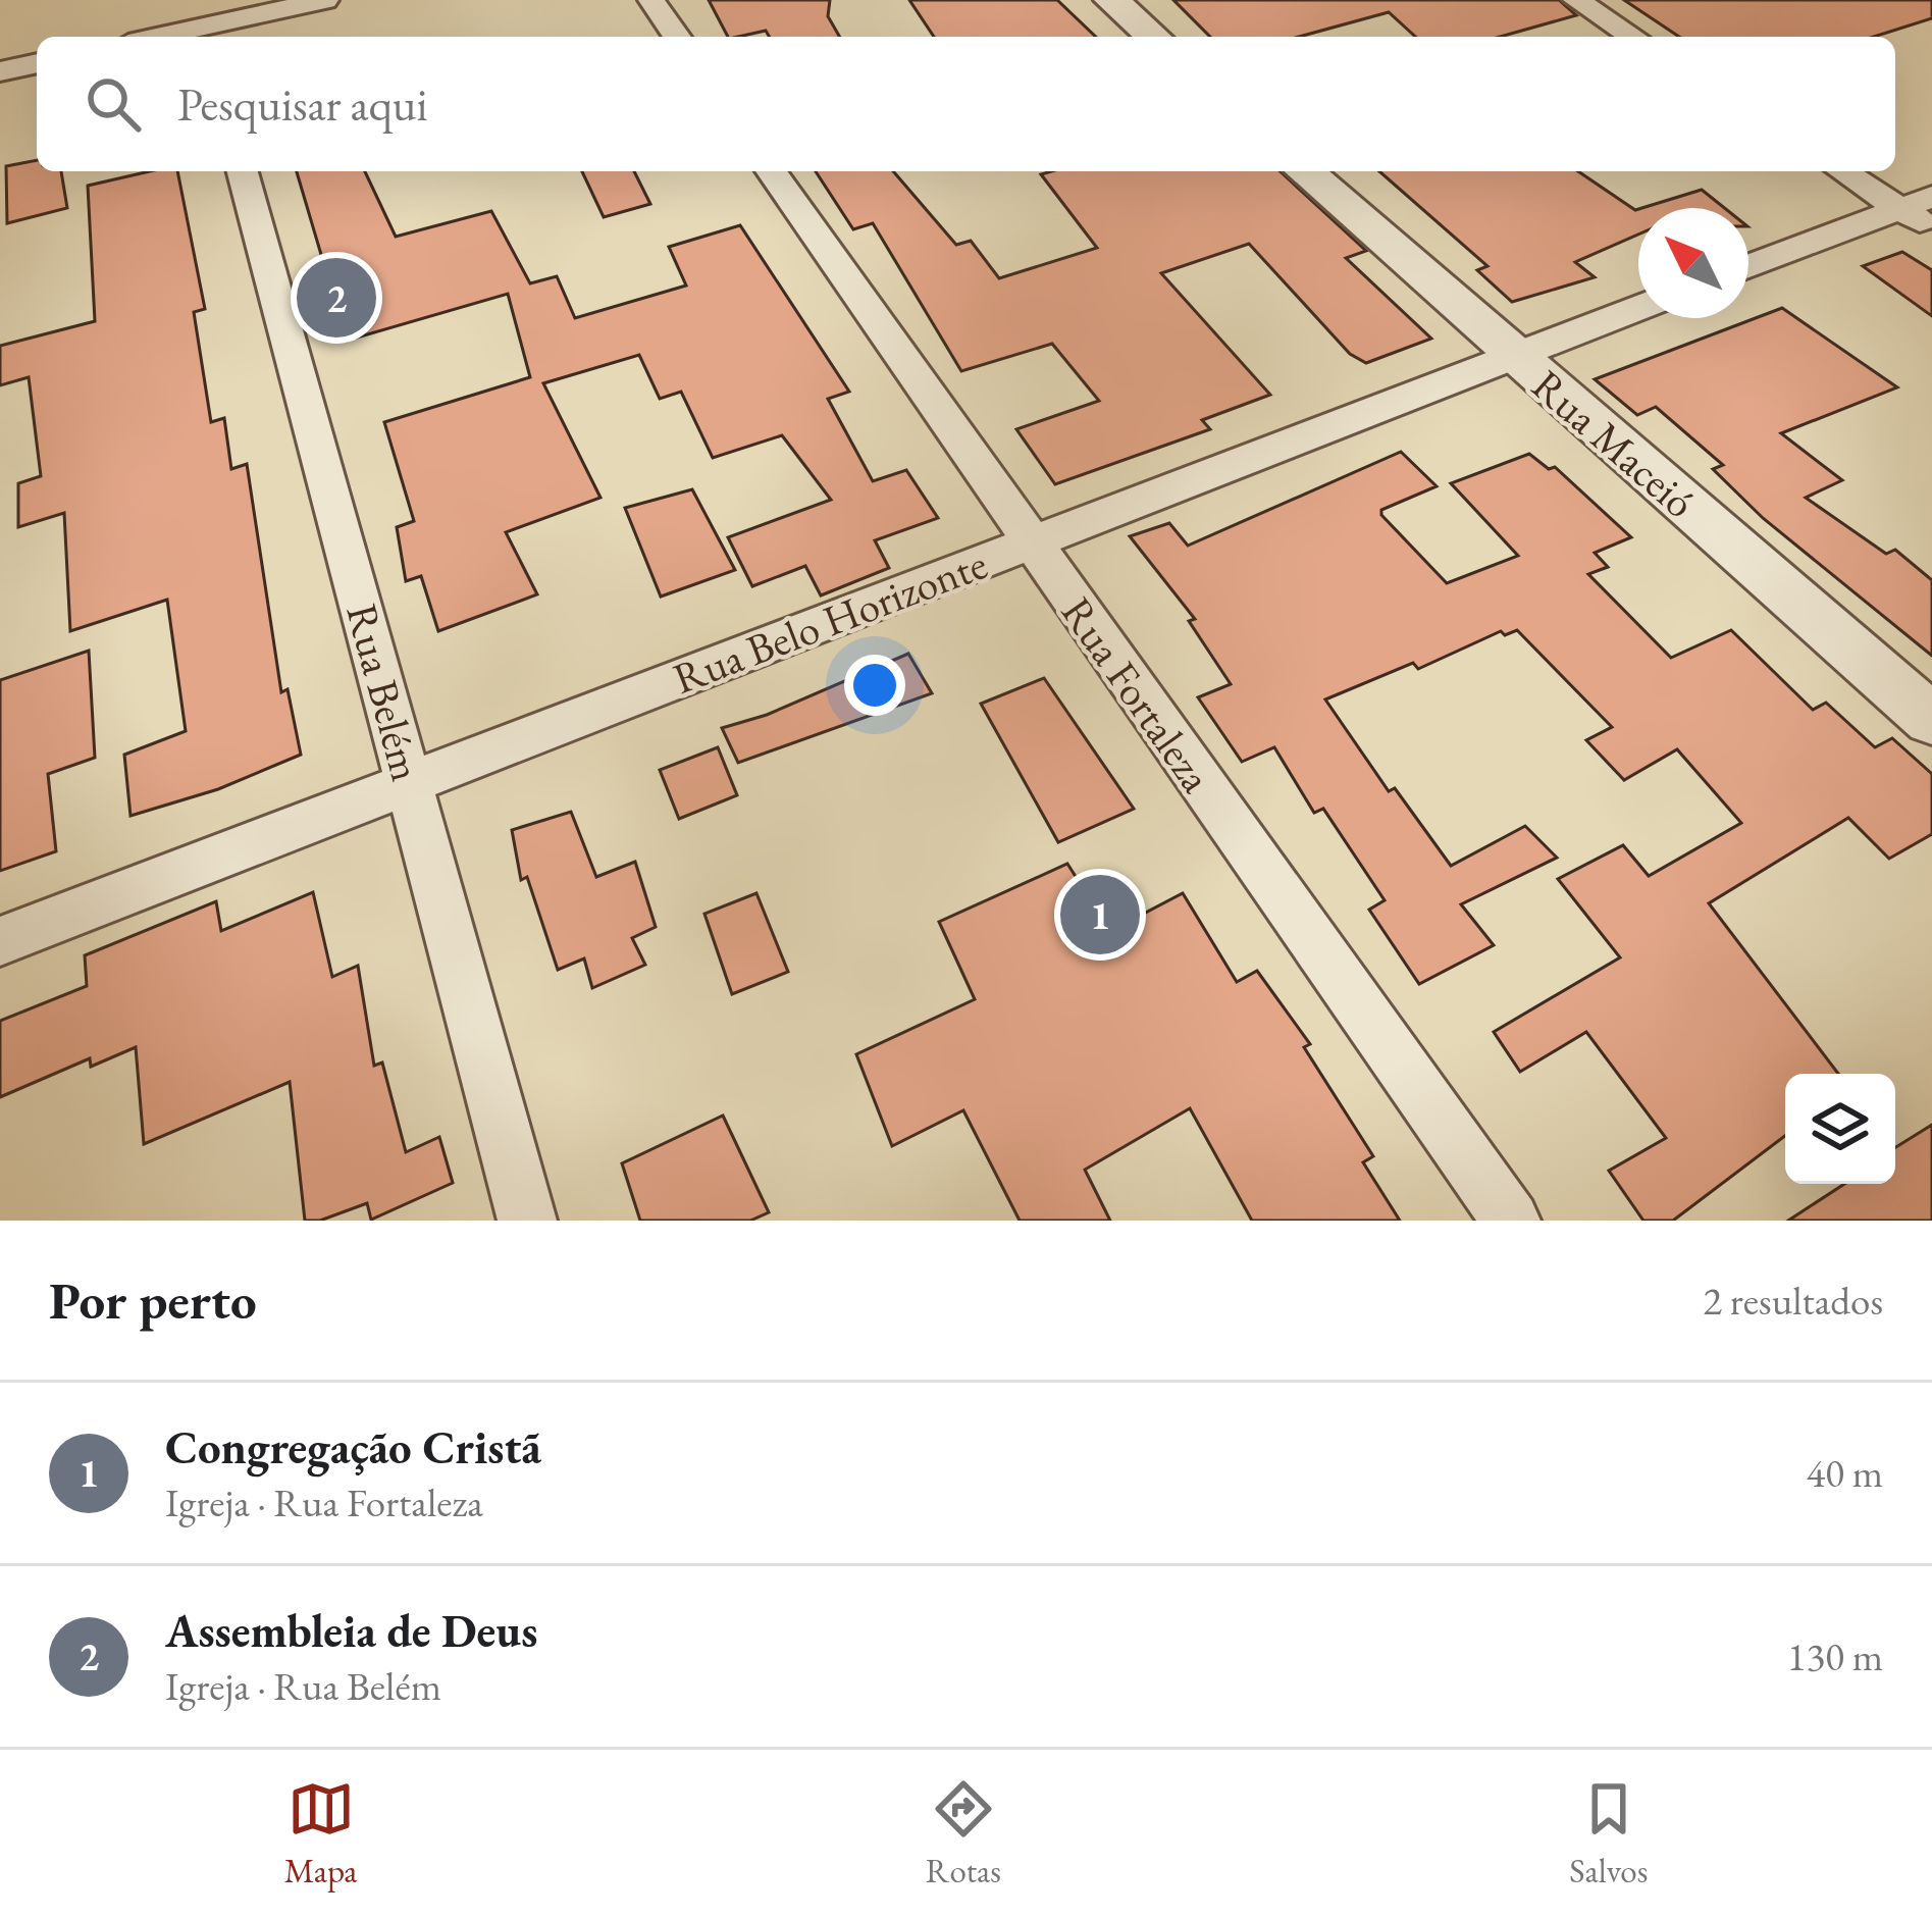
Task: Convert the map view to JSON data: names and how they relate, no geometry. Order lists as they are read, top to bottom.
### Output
{
  "streets": {
    "street": [
      "Rua Maceió",
      "Rua Belo Horizonte",
      "Rua Belém",
      "Rua Fortaleza"
    ]
  },
  "crossings": [
    ["Rua Maceió", "Rua Belo Horizonte"],
    ["Rua Belo Horizonte", "Rua Belém"],
    ["Rua Belo Horizonte", "Rua Fortaleza"]
  ],
  "north": "top left",
  "page": {
    "search": "Pesquisar aqui",
    "pins": ["2", "1"],
    "heading": ["Por perto", "2 resultados"],
    "list": [
      {
        "mark": "1",
        "name": "Congregação Cristã",
        "note": "Igreja · Rua Fortaleza",
        "value": "40 m"
      },
      {
        "mark": "2",
        "name": "Assembleia de Deus",
        "note": "Igreja · Rua Belém",
        "value": "130 m"
      }
    ],
    "nav": ["Mapa", "Rotas", "Salvos"]
  }
}
